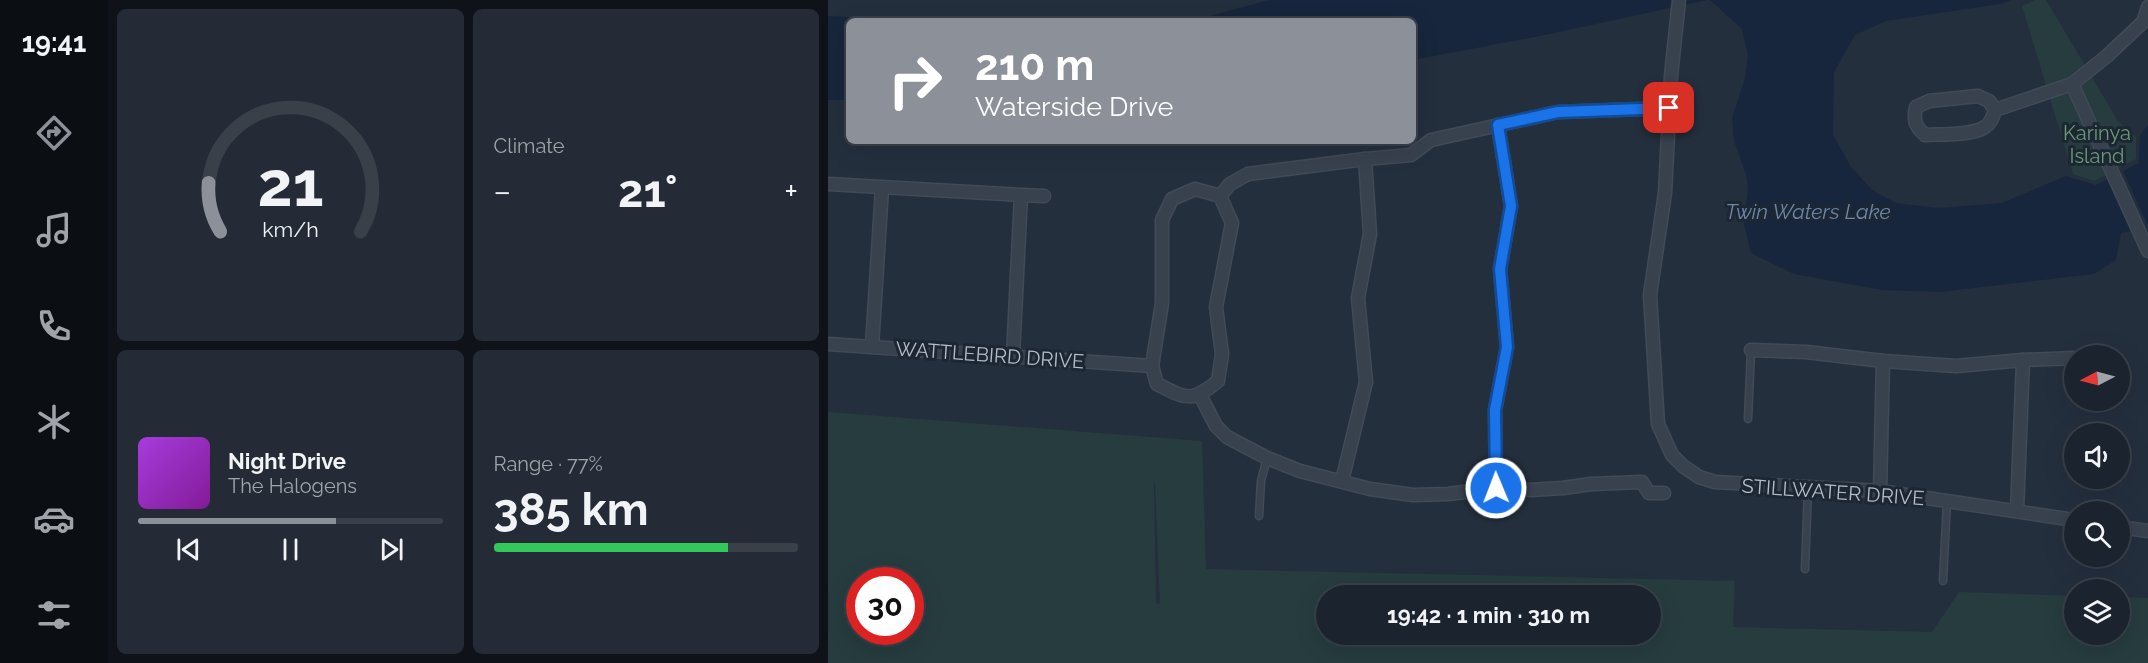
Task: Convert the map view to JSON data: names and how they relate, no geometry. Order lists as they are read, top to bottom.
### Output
{
  "streets": {
    "street": ["WATTLEBIRD DRIVE", "STILLWATER DRIVE"]
  },
  "water": ["Twin Waters Lake"],
  "parks": ["Karinya Island"],
  "north": "left",
  "page": {
    "tabs": "19:41",
    "tile": [
      "Climate",
      ["Range · 77%", "385 km"]
    ],
    "turn": ["210 m", "Waterside Drive"],
    "heat": ["−", "21°", "+"],
    "song": ["Night Drive", "The Halogens"],
    "limit": "30",
    "trip": "19:42 · 1 min · 310 m",
    "gauge": ["21", "km/h"]
  }
}
